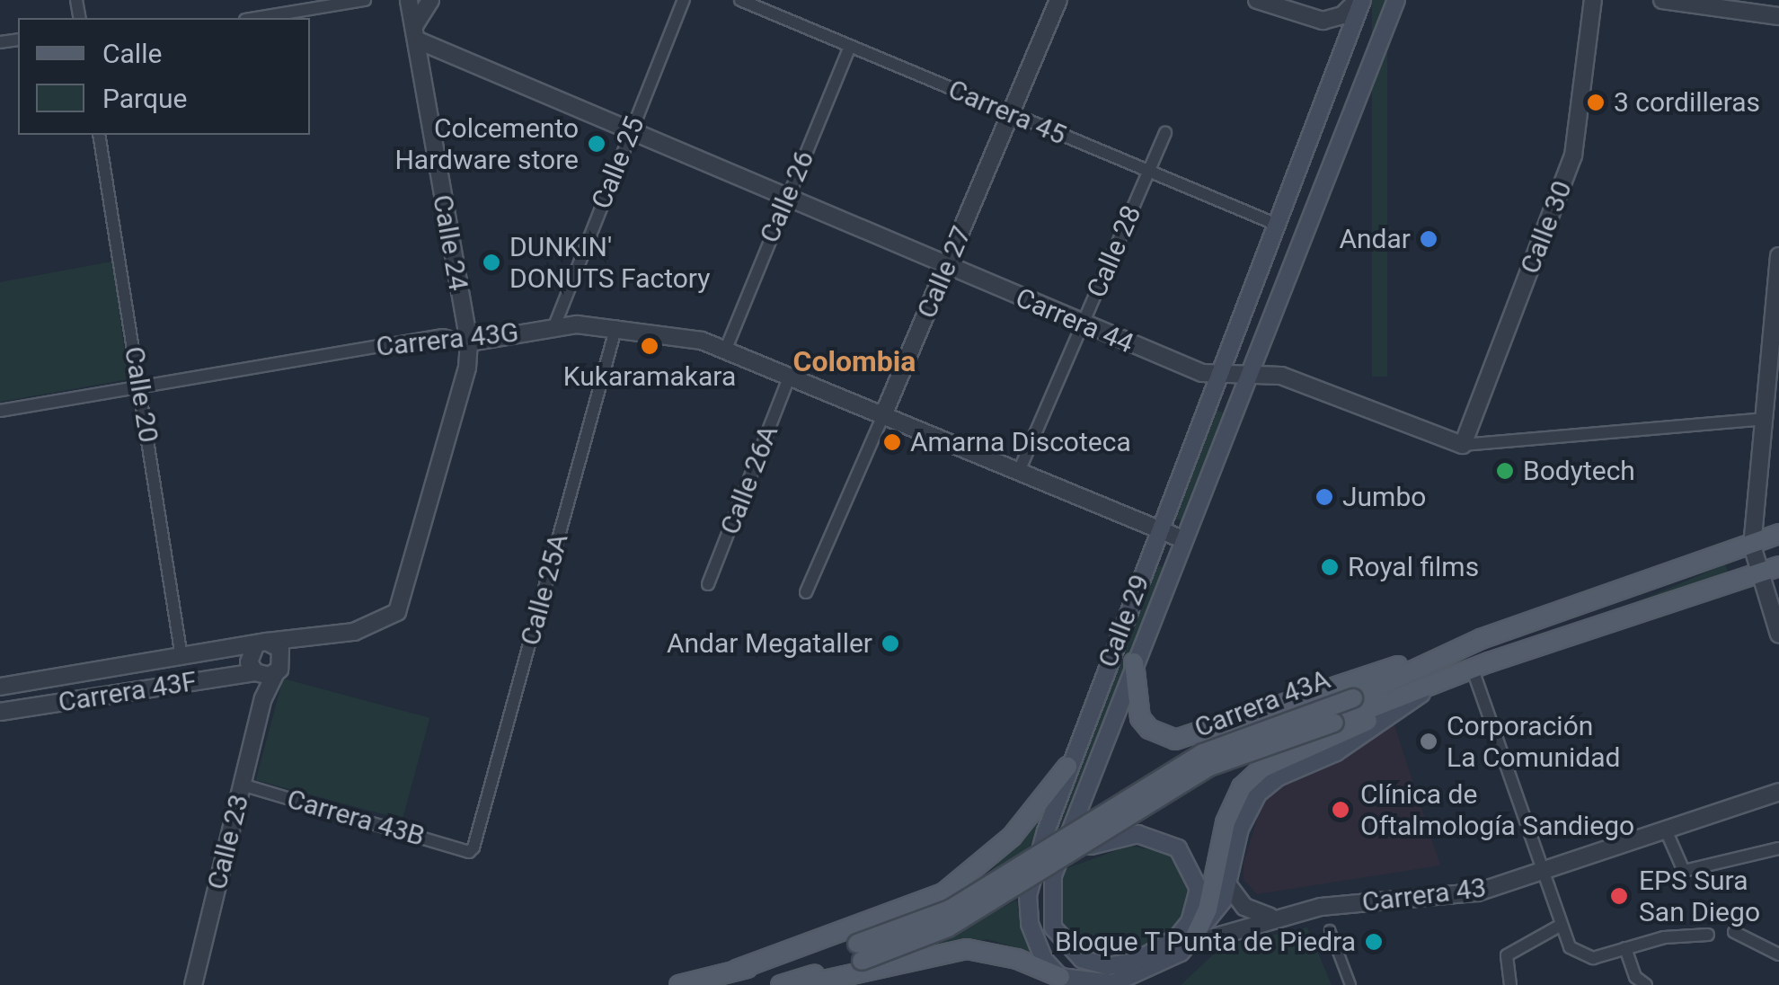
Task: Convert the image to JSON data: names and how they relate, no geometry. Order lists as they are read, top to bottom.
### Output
{
  "streets": {
    "main road": ["Calle 29", "Carrera 43A"],
    "street": [
      "Carrera 45",
      "Calle 25",
      "Calle 26",
      "Calle 30",
      "Calle 24",
      "Calle 28",
      "Calle 27",
      "Carrera 44",
      "Carrera 43G",
      "Calle 20",
      "Calle 26A",
      "Calle 25A",
      "Carrera 43F",
      "Carrera 43B",
      "Calle 23",
      "Carrera 43"
    ]
  },
  "crossings": [
    ["Carrera 45", "Calle 26"],
    ["Carrera 45", "Calle 28"],
    ["Carrera 45", "Calle 27"],
    ["Carrera 45", "Calle 29"],
    ["Calle 25", "Carrera 44"],
    ["Calle 25", "Carrera 43G"],
    ["Calle 26", "Carrera 44"],
    ["Calle 26", "Carrera 43G"],
    ["Calle 24", "Carrera 44"],
    ["Calle 24", "Carrera 43G"],
    ["Calle 24", "Carrera 43F"],
    ["Calle 28", "Carrera 44"],
    ["Calle 28", "Carrera 43G"],
    ["Calle 27", "Carrera 44"],
    ["Calle 27", "Carrera 43G"],
    ["Carrera 44", "Calle 29"],
    ["Carrera 43G", "Calle 20"],
    ["Carrera 43G", "Calle 26A"],
    ["Carrera 43G", "Calle 25A"],
    ["Carrera 43G", "Calle 29"],
    ["Calle 20", "Carrera 43F"],
    ["Calle 25A", "Carrera 43B"],
    ["Calle 29", "Carrera 43A"],
    ["Carrera 43F", "Calle 23"],
    ["Carrera 43B", "Calle 23"]
  ],
  "districts": ["Colombia"],
  "places": [
    "3 cordilleras",
    "Colcemento Hardware store",
    "Andar",
    "DUNKIN' DONUTS Factory",
    "Kukaramakara",
    "Amarna Discoteca",
    "Bodytech",
    "Jumbo",
    "Royal films",
    "Andar Megataller",
    "Corporación La Comunidad",
    "Clínica de Oftalmología Sandiego",
    "EPS Sura San Diego",
    "Bloque T Punta de Piedra"
  ],
  "legend": ["Calle", "Parque"]
}
